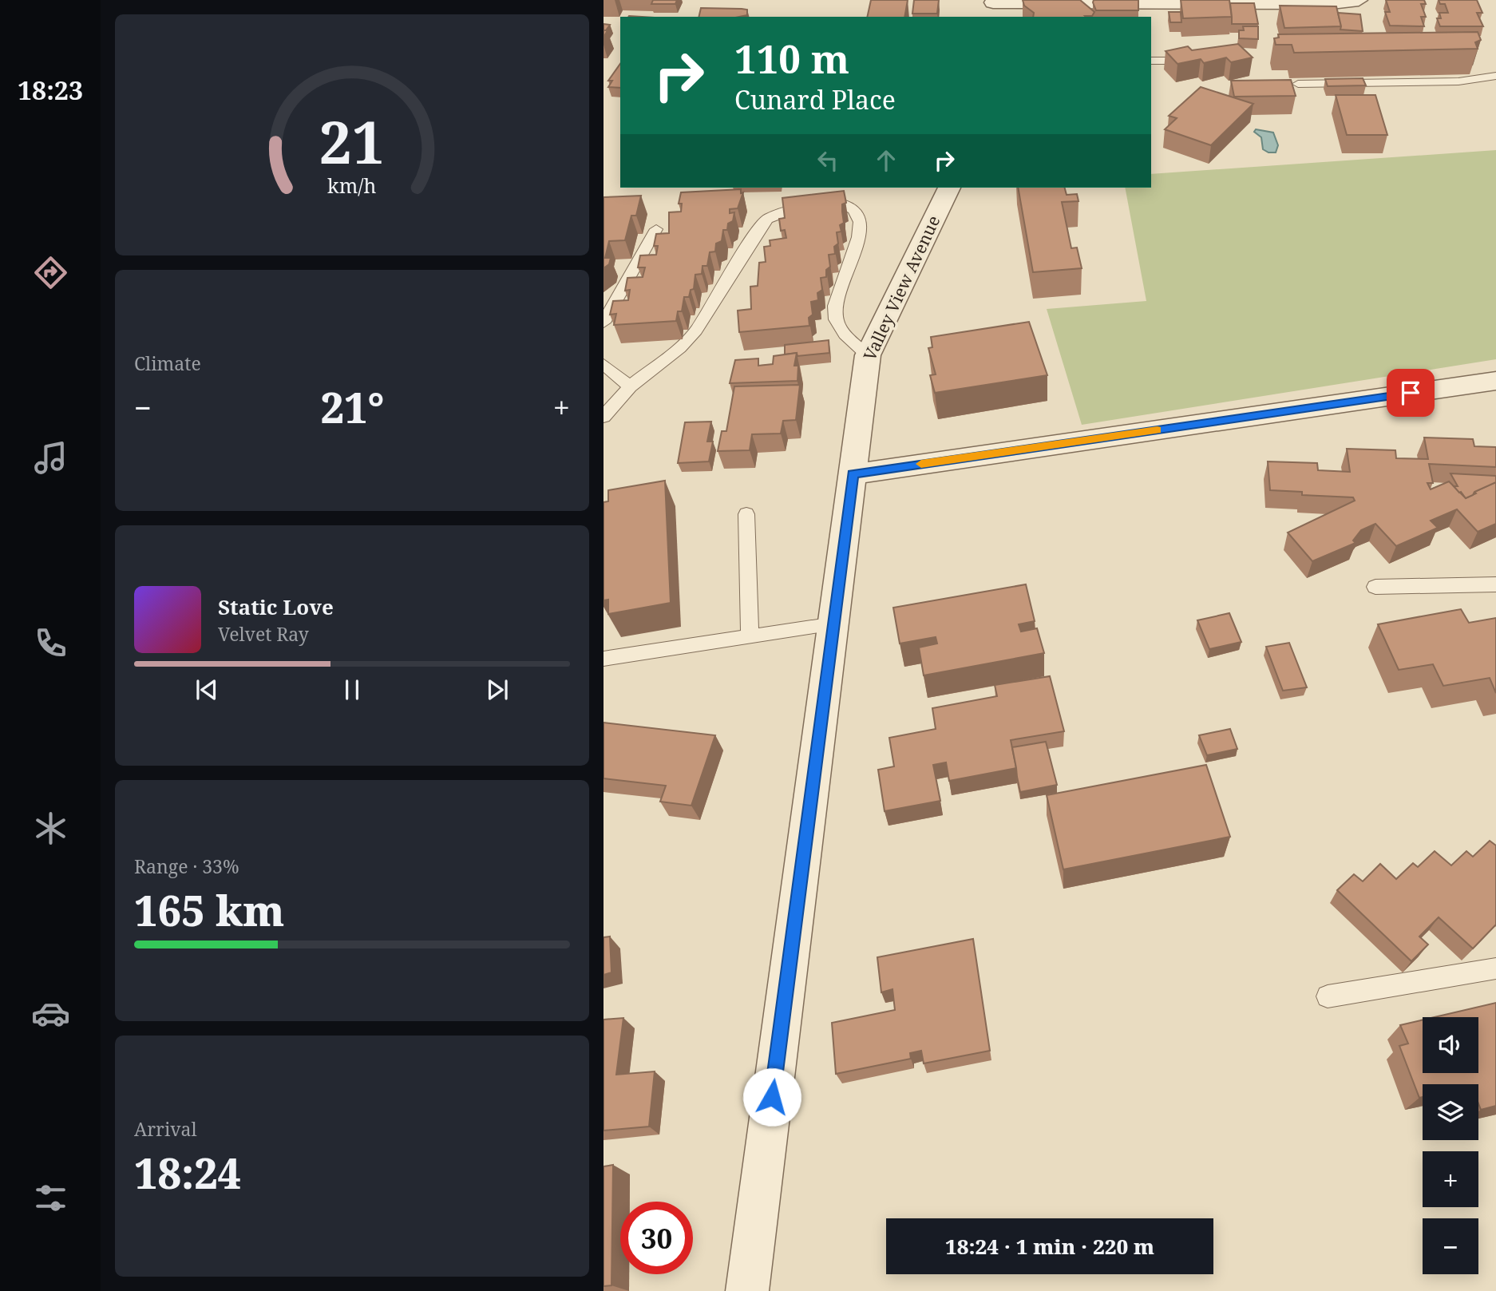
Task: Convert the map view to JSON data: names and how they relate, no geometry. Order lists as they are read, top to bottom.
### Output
{
  "streets": {
    "street": ["Valley View Avenue"]
  },
  "page": {
    "tabs": "18:23",
    "turn": ["110 m", "Cunard Place"],
    "tile": [
      "Climate",
      ["Range · 33%", "165 km"],
      ["Arrival", "18:24"]
    ],
    "heat": ["−", "21°", "+"],
    "song": ["Static Love", "Velvet Ray"],
    "map_buttons": ["+", "−"],
    "limit": "30",
    "trip": "18:24 · 1 min · 220 m",
    "gauge": ["21", "km/h"]
  }
}
